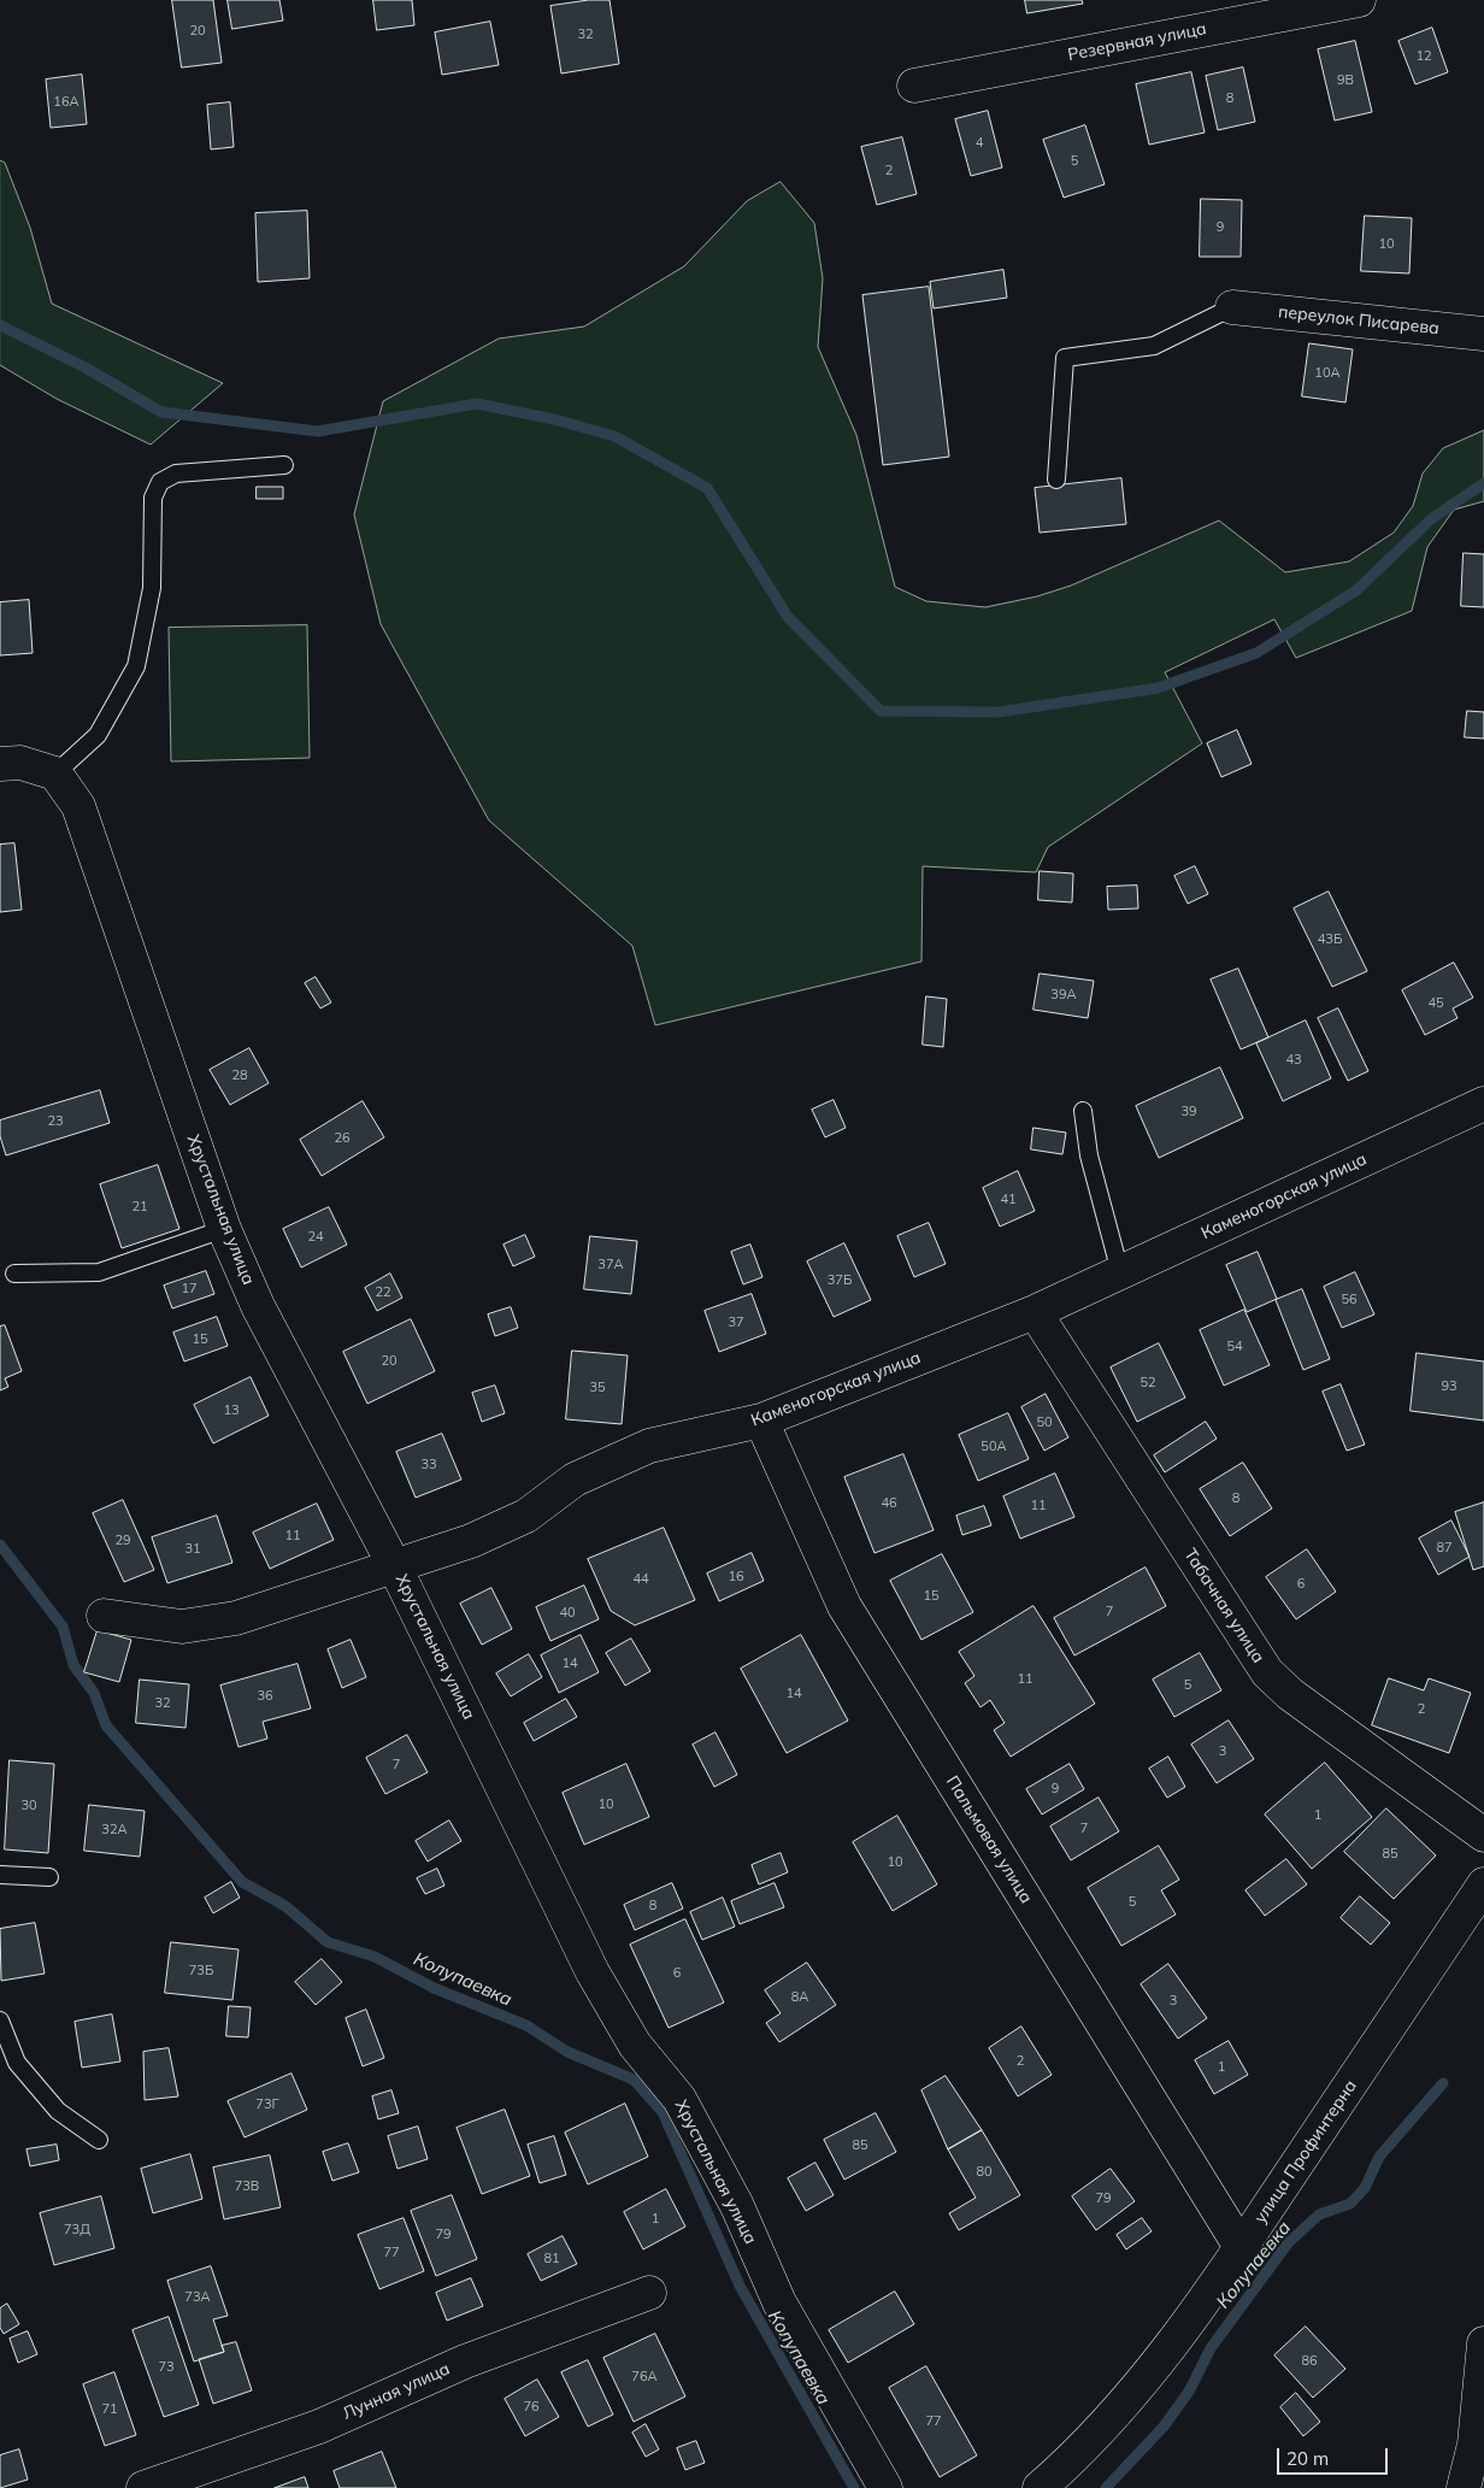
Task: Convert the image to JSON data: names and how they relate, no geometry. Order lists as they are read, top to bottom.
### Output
{
  "streets": {
    "street": [
      "Резервная улица",
      "переулок Писарева",
      "Каменогорская улица",
      "Хрустальная улица",
      "Табачная улица",
      "Пальмовая улица",
      "улица Профинтерна",
      "Лунная улица"
    ]
  },
  "crossings": [
    ["Каменогорская улица", "Хрустальная улица"],
    ["Каменогорская улица", "Табачная улица"],
    ["Каменогорская улица", "Пальмовая улица"],
    ["Пальмовая улица", "улица Профинтерна"]
  ],
  "water": ["Колупаевка"],
  "house_numbers": [
    "20",
    "32",
    "12",
    "9В",
    "8",
    "16А",
    "4",
    "5",
    "2",
    "9",
    "10",
    "10А",
    "43Б",
    "39А",
    "45",
    "43",
    "28",
    "39",
    "23",
    "26",
    "41",
    "21",
    "24",
    "37А",
    "37Б",
    "17",
    "22",
    "56",
    "37",
    "15",
    "54",
    "20",
    "52",
    "93",
    "35",
    "13",
    "50",
    "50А",
    "33",
    "8",
    "46",
    "11",
    "11",
    "29",
    "87",
    "31",
    "16",
    "44",
    "6",
    "15",
    "7",
    "40",
    "14",
    "11",
    "5",
    "14",
    "36",
    "32",
    "2",
    "3",
    "7",
    "9",
    "10",
    "30",
    "1",
    "7",
    "32А",
    "85",
    "10",
    "5",
    "8",
    "73Б",
    "6",
    "8А",
    "3",
    "2",
    "1",
    "73Г",
    "85",
    "80",
    "73В",
    "79",
    "1",
    "73Д",
    "79",
    "77",
    "81",
    "73А",
    "86",
    "73",
    "76А",
    "76",
    "71",
    "77"
  ],
  "scale_bar": "20 m"
}
